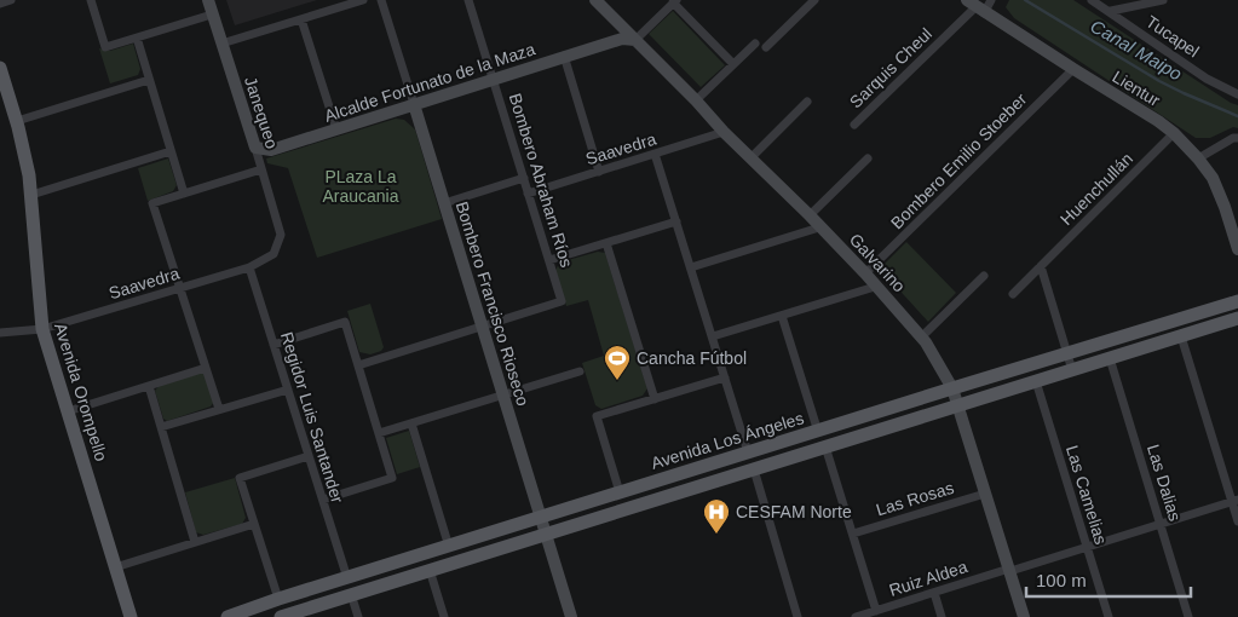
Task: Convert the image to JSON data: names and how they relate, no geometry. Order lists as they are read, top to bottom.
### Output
{
  "streets": {
    "main road": [
      "Alcalde Fortunato de la Maza",
      "Lientur",
      "Janequeo",
      "Galvarino",
      "Bombero Francisco Rioseco",
      "Avenida Orompello",
      "Avenida Los Ángeles"
    ],
    "street": [
      "Tucapel",
      "Sarquis Cheul",
      "Saavedra",
      "Bombero Emilio Stoeber",
      "Bombero Abraham Ríos",
      "Huenchullán",
      "Regidor Luis Santander",
      "Las Dalias",
      "Las Camelias",
      "Las Rosas",
      "Ruiz Aldea"
    ]
  },
  "crossings": [
    ["Sarquis Cheul", "Lientur"],
    ["Alcalde Fortunato de la Maza", "Janequeo"],
    ["Alcalde Fortunato de la Maza", "Bombero Abraham Ríos"],
    ["Alcalde Fortunato de la Maza", "Galvarino"],
    ["Alcalde Fortunato de la Maza", "Bombero Francisco Rioseco"],
    ["Lientur", "Bombero Emilio Stoeber"],
    ["Lientur", "Huenchullán"],
    ["Janequeo", "Saavedra"],
    ["Saavedra", "Bombero Abraham Ríos"],
    ["Saavedra", "Galvarino"],
    ["Saavedra", "Avenida Orompello"],
    ["Saavedra", "Regidor Luis Santander"],
    ["Bombero Emilio Stoeber", "Galvarino"],
    ["Bombero Abraham Ríos", "Bombero Francisco Rioseco"],
    ["Galvarino", "Avenida Los Ángeles"],
    ["Galvarino", "Las Rosas"],
    ["Galvarino", "Ruiz Aldea"],
    ["Bombero Francisco Rioseco", "Avenida Los Ángeles"],
    ["Regidor Luis Santander", "Avenida Los Ángeles"],
    ["Avenida Los Ángeles", "Las Dalias"],
    ["Avenida Los Ángeles", "Las Camelias"],
    ["Las Dalias", "Ruiz Aldea"],
    ["Las Camelias", "Ruiz Aldea"]
  ],
  "water": ["Canal Maipo"],
  "parks": ["PLaza La Araucania"],
  "places": {
    "sports": ["Cancha Fútbol"],
    "hospital": ["CESFAM Norte"]
  },
  "scale_bar": "100 m"
}
